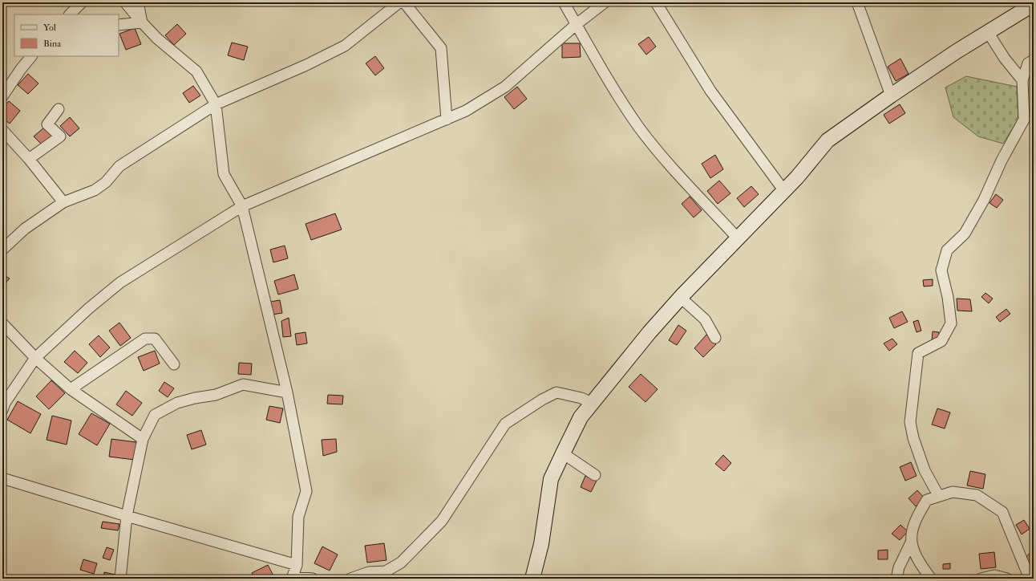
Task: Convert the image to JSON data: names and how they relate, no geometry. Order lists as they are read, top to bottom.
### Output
{
  "legend": ["Yol", "Bina"]
}
